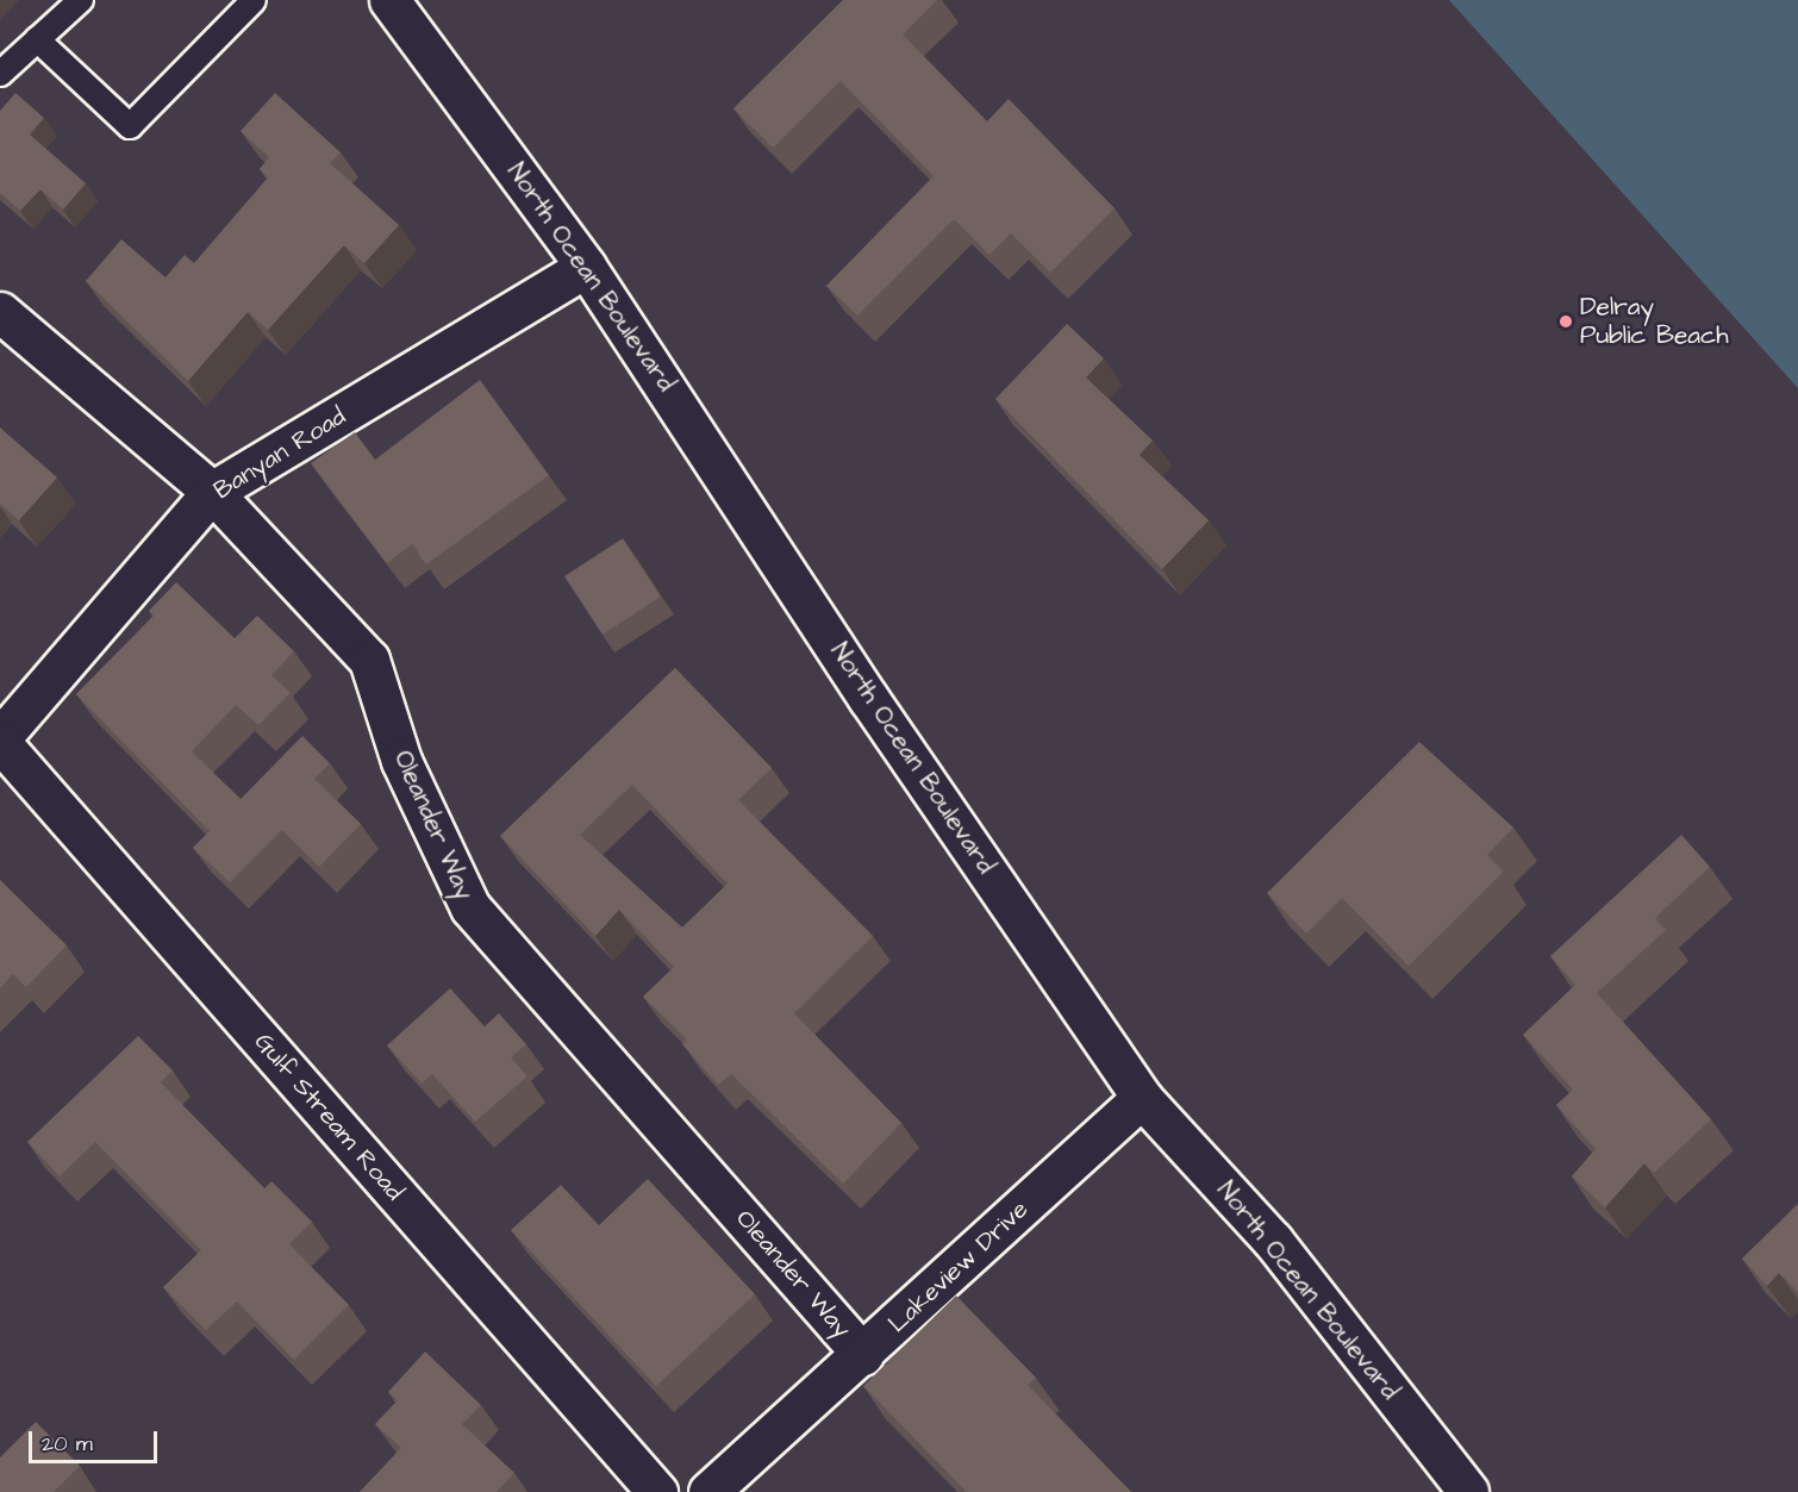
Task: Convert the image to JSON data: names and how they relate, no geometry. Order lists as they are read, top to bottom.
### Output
{
  "streets": {
    "street": [
      "North Ocean Boulevard",
      "Banyan Road",
      "Oleander Way",
      "Gulf Stream Road",
      "Lakeview Drive"
    ]
  },
  "crossings": [
    ["North Ocean Boulevard", "Banyan Road"],
    ["North Ocean Boulevard", "Lakeview Drive"],
    ["Banyan Road", "Oleander Way"],
    ["Banyan Road", "Gulf Stream Road"],
    ["Oleander Way", "Lakeview Drive"]
  ],
  "places": ["Delray Public Beach"],
  "scale_bar": "20 m"
}
